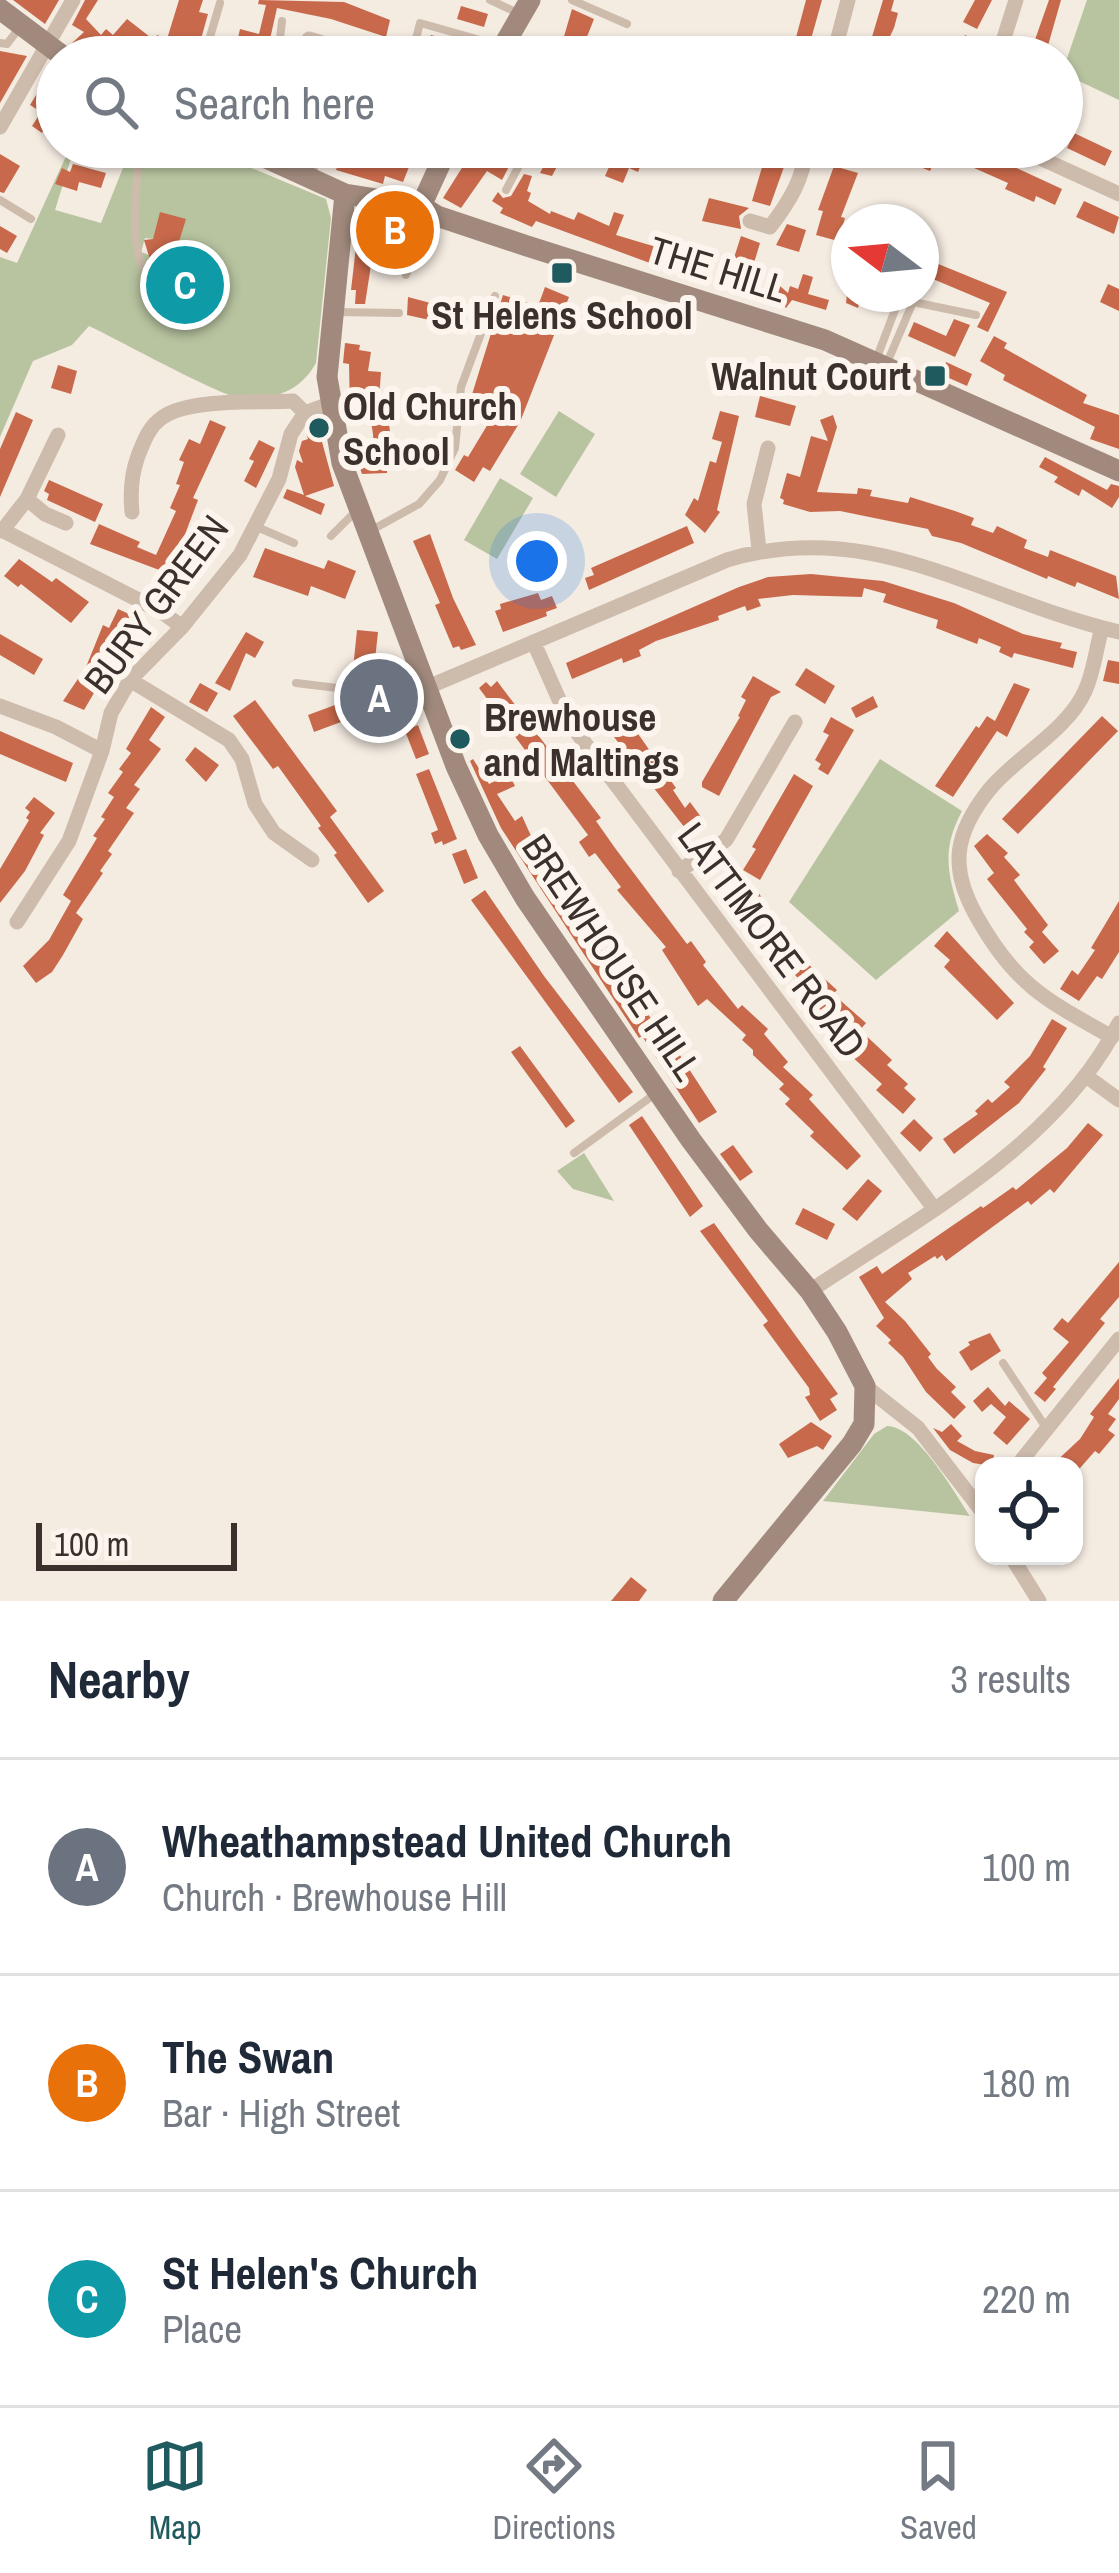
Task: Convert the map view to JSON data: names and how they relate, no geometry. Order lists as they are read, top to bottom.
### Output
{
  "streets": {
    "street": [
      "THE HILL",
      "BURY GREEN",
      "LATTIMORE ROAD",
      "BREWHOUSE HILL"
    ]
  },
  "crossings": [
    ["THE HILL", "BREWHOUSE HILL"]
  ],
  "places": {
    "transit": ["St Helens School", "Walnut Court"],
    "other": ["Old Church School", "Brewhouse and Maltings"]
  },
  "scale_bar": "100 m",
  "north": "left",
  "page": {
    "search": "Search here",
    "pins": ["B", "C", "A"],
    "scale": "100 m",
    "heading": ["Nearby", "3 results"],
    "list": [
      {
        "mark": "A",
        "name": "Wheathampstead United Church",
        "note": "Church · Brewhouse Hill",
        "value": "100 m"
      },
      {
        "mark": "B",
        "name": "The Swan",
        "note": "Bar · High Street",
        "value": "180 m"
      },
      {
        "mark": "C",
        "name": "St Helen's Church",
        "note": "Place",
        "value": "220 m"
      }
    ],
    "nav": ["Map", "Directions", "Saved"]
  }
}
